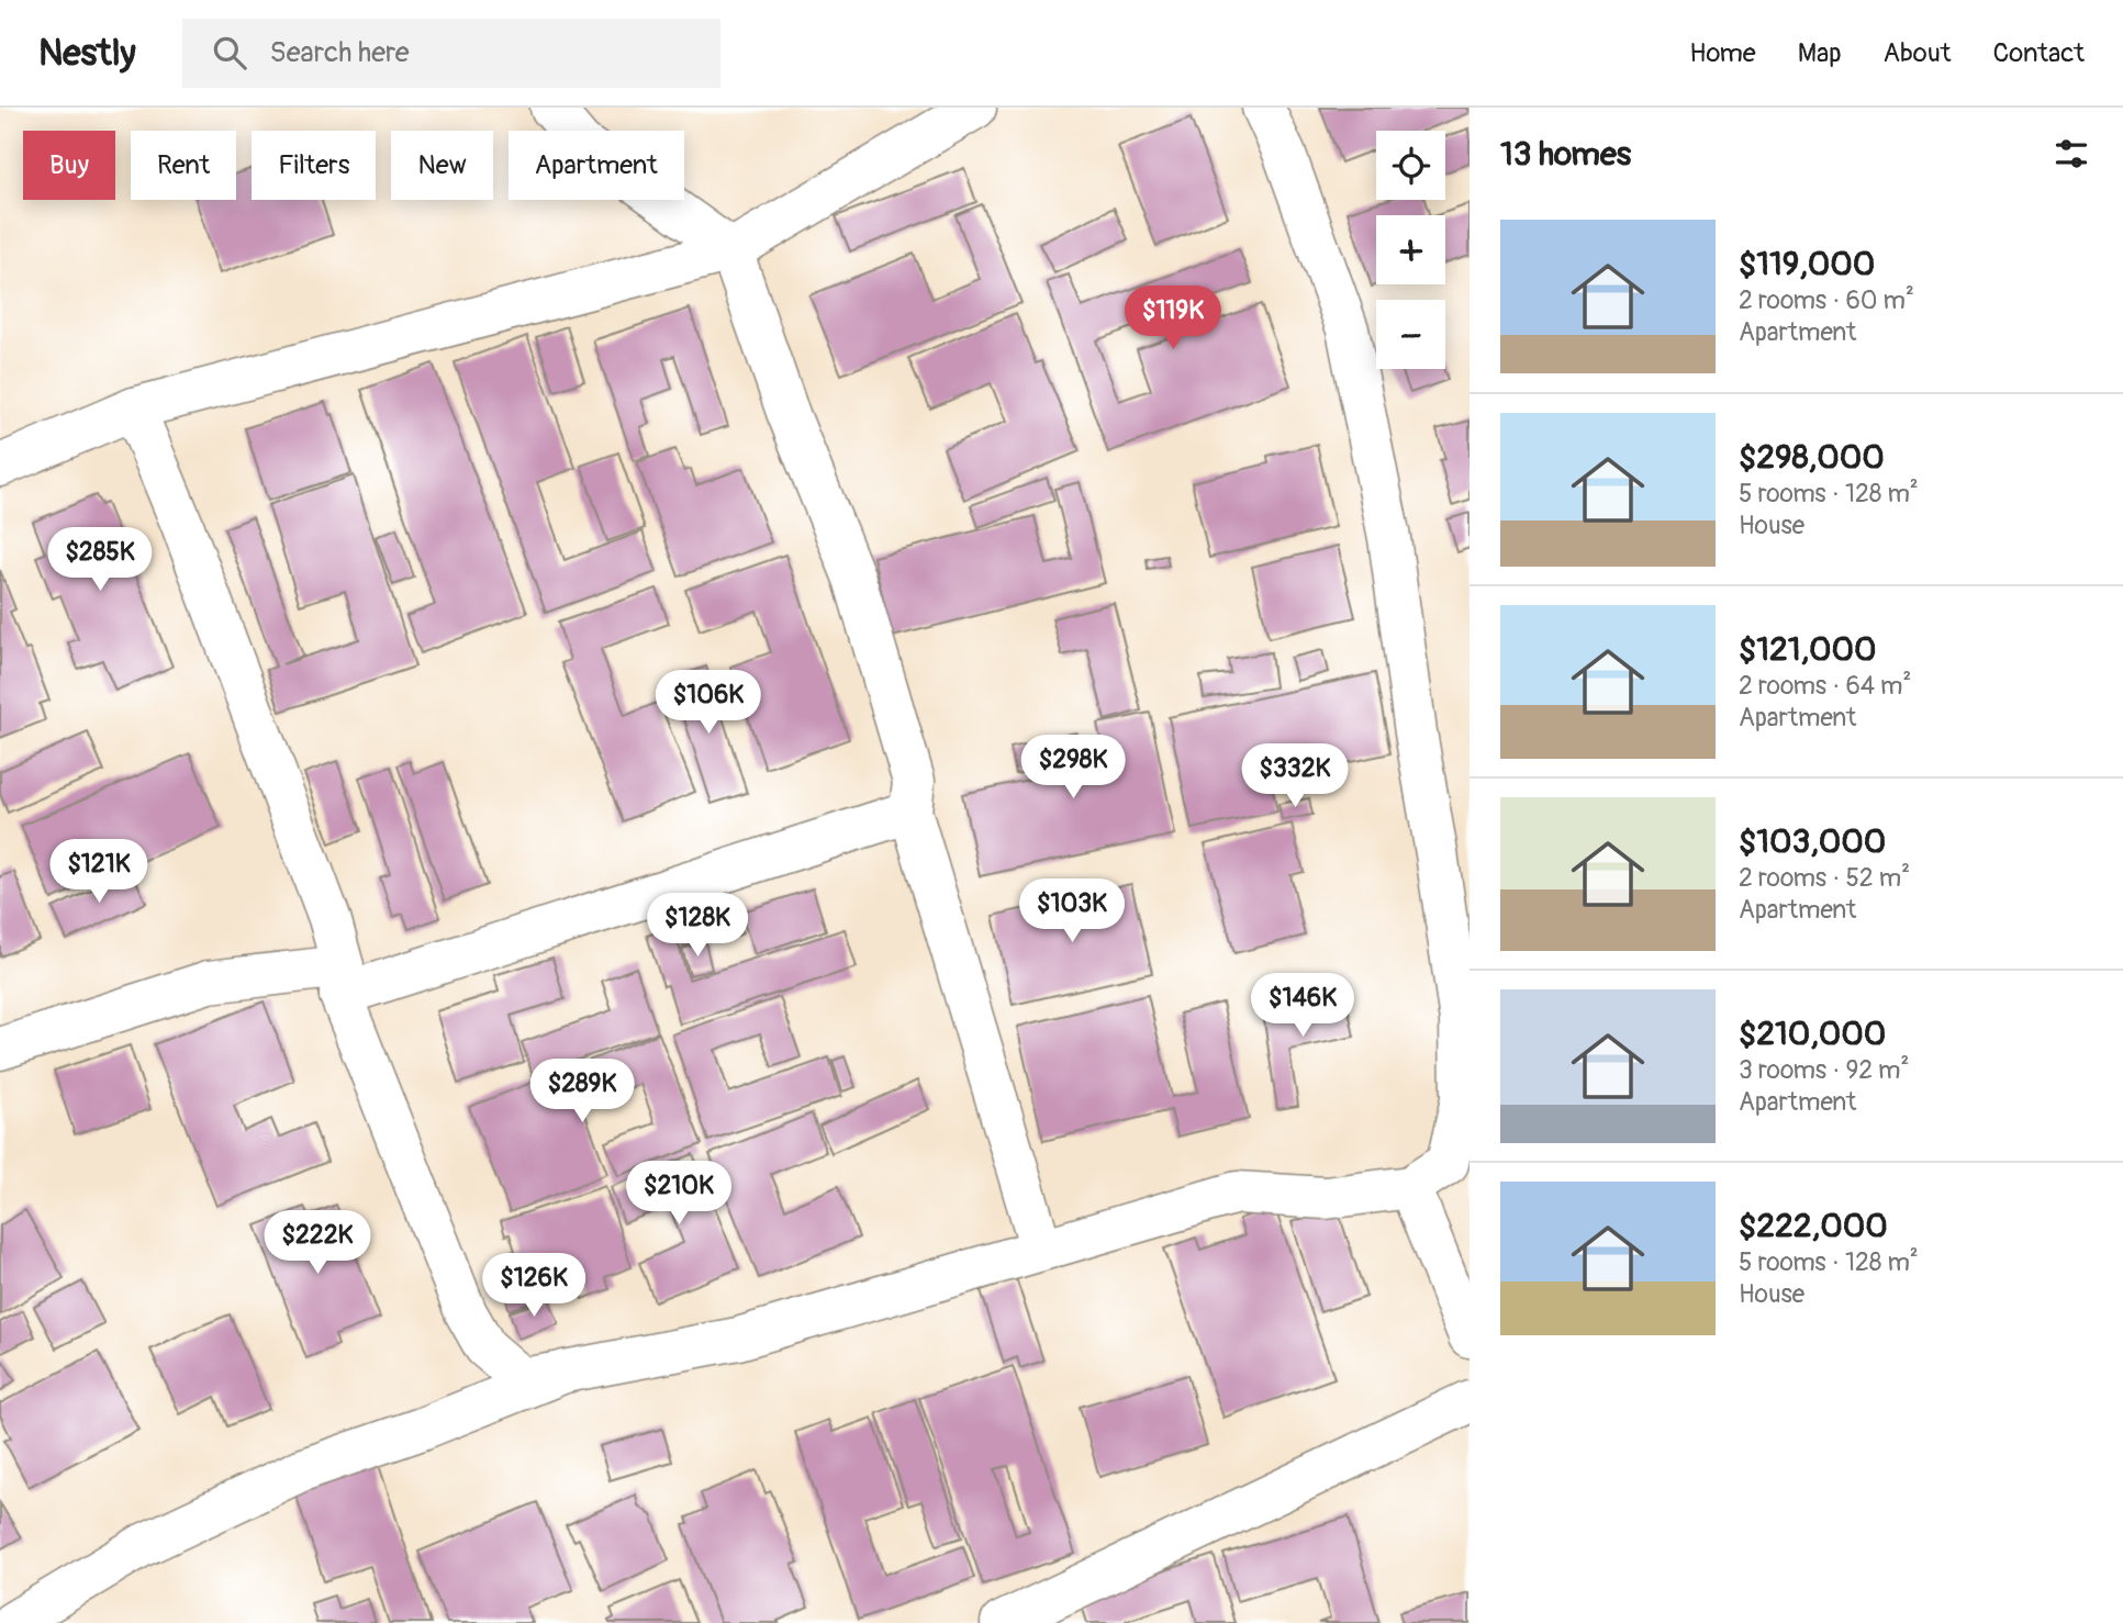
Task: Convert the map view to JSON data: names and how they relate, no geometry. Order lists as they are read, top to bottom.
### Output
{
  "page": {
    "header": "Nestly",
    "search": "Search here",
    "nav": [
      "Home",
      "Map",
      "About",
      "Contact"
    ],
    "heading": "13 homes",
    "map_buttons": ["+", "−"],
    "chip": [
      "Buy",
      "Rent",
      "Filters",
      "New",
      "Apartment"
    ],
    "list": [
      {
        "name": "$119,000",
        "note": "2 rooms · 60 m² · Apartment"
      },
      {
        "name": "$298,000",
        "note": "5 rooms · 128 m² · House"
      },
      {
        "name": "$121,000",
        "note": "2 rooms · 64 m² · Apartment"
      },
      {
        "name": "$103,000",
        "note": "2 rooms · 52 m² · Apartment"
      },
      {
        "name": "$210,000",
        "note": "3 rooms · 92 m² · Apartment"
      },
      {
        "name": "$222,000",
        "note": "5 rooms · 128 m² · House"
      }
    ],
    "price": [
      "$119K",
      "$285K",
      "$106K",
      "$298K",
      "$332K",
      "$121K",
      "$103K",
      "$128K",
      "$146K",
      "$289K",
      "$210K",
      "$222K",
      "$126K"
    ]
  }
}
